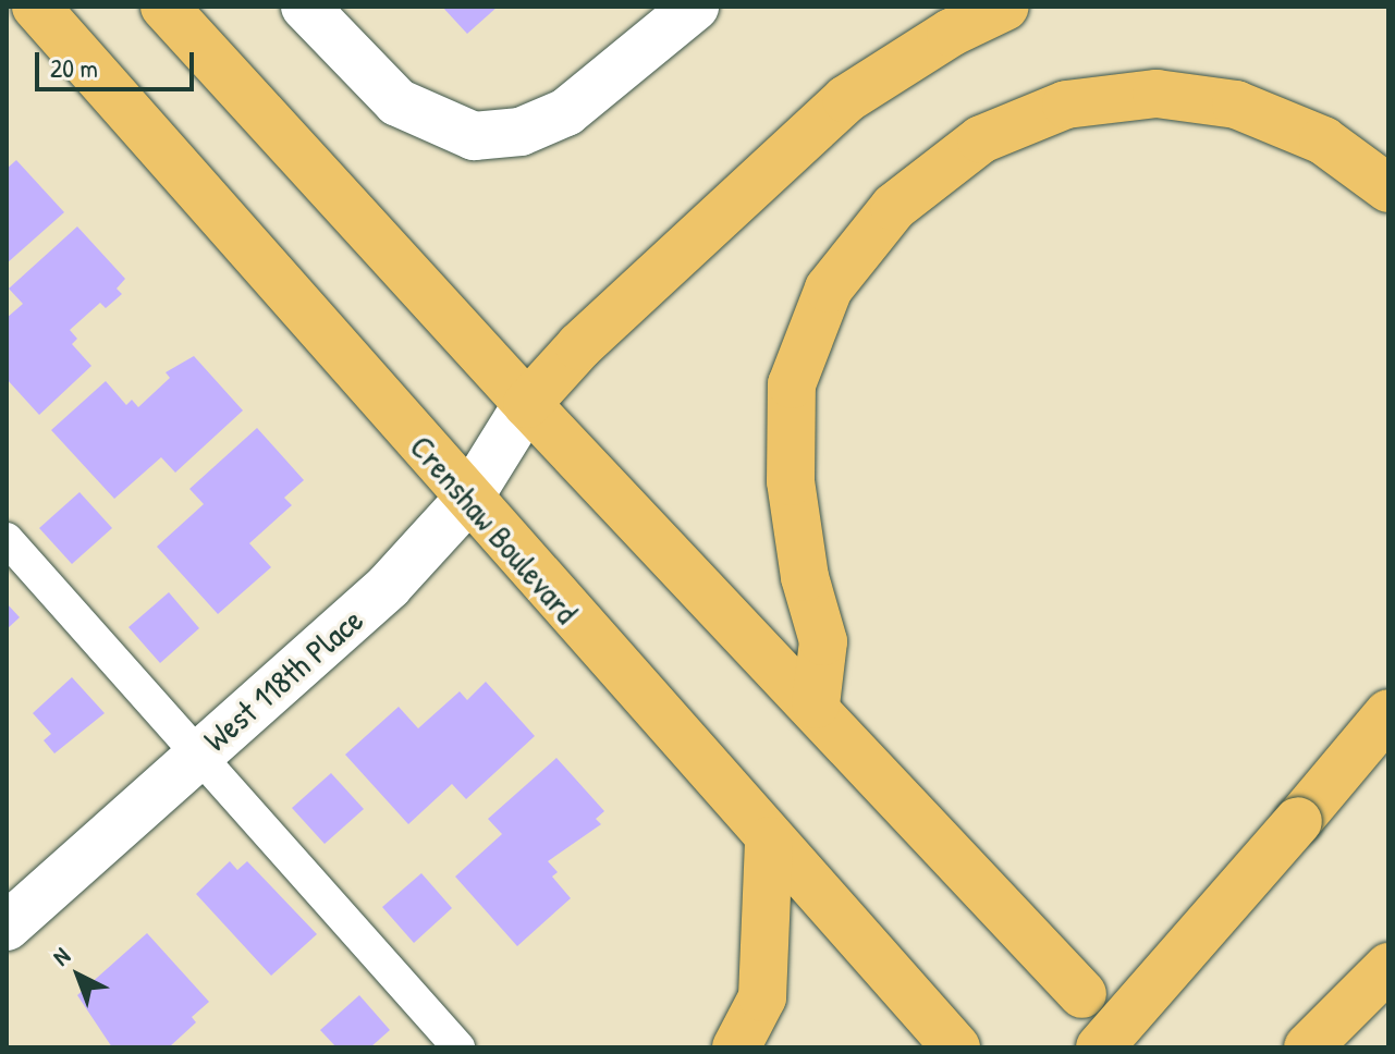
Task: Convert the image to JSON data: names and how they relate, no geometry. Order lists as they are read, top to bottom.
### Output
{
  "streets": {
    "main road": ["Crenshaw Boulevard"],
    "street": ["West 118th Place"]
  },
  "crossings": [
    ["Crenshaw Boulevard", "West 118th Place"]
  ],
  "scale_bar": "20 m",
  "north": "top left"
}
